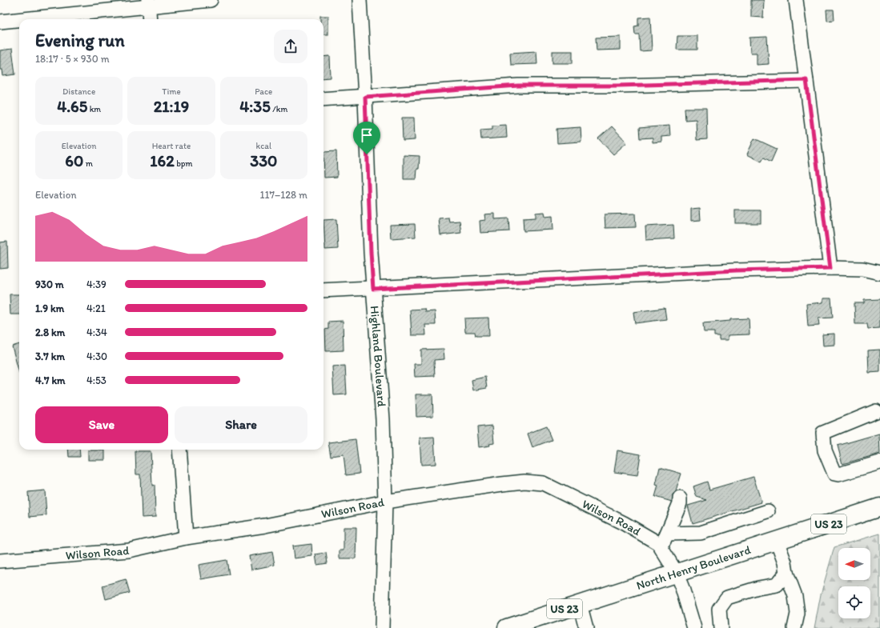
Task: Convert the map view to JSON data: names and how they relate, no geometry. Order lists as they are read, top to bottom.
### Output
{
  "streets": {
    "main road": ["US 23", "North Henry Boulevard"],
    "street": ["Highland Boulevard", "Wilson Road"]
  },
  "crossings": [
    ["Highland Boulevard", "Wilson Road"],
    ["Wilson Road", "North Henry Boulevard"]
  ],
  "north": "left",
  "page": {
    "heading": ["Evening run", "18:17 · 5 × 930 m"],
    "stats": [
      ["Distance", "4.65 km"],
      ["Time", "21:19"],
      ["Pace", "4:35 /km"],
      ["Elevation", "60 m"],
      ["Heart rate", "162 bpm"],
      ["kcal", "330"]
    ],
    "chart": ["Elevation", "117–128 m"],
    "list": [
      {
        "name": "930 m",
        "note": "4:39"
      },
      {
        "name": "1.9 km",
        "note": "4:21"
      },
      {
        "name": "2.8 km",
        "note": "4:34"
      },
      {
        "name": "3.7 km",
        "note": "4:30"
      },
      {
        "name": "4.7 km",
        "note": "4:53"
      }
    ],
    "buttons": ["Save", "Share"]
  }
}
